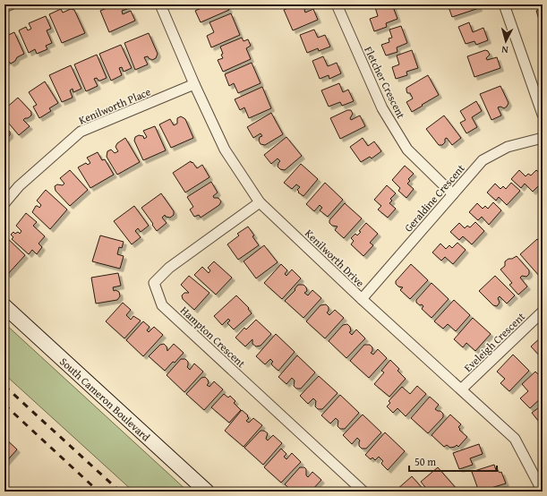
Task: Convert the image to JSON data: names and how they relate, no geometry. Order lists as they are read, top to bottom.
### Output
{
  "streets": {
    "street": [
      "Fletcher Crescent",
      "Kenilworth Place",
      "Geraldine Crescent",
      "Kenilworth Drive",
      "Hampton Crescent",
      "Eveleigh Crescent",
      "South Cameron Boulevard"
    ]
  },
  "crossings": [
    ["Fletcher Crescent", "Geraldine Crescent"],
    ["Kenilworth Place", "Kenilworth Drive"],
    ["Geraldine Crescent", "Kenilworth Drive"],
    ["Kenilworth Drive", "Hampton Crescent"],
    ["Kenilworth Drive", "Eveleigh Crescent"]
  ],
  "scale_bar": "50 m",
  "north": "bottom"
}
